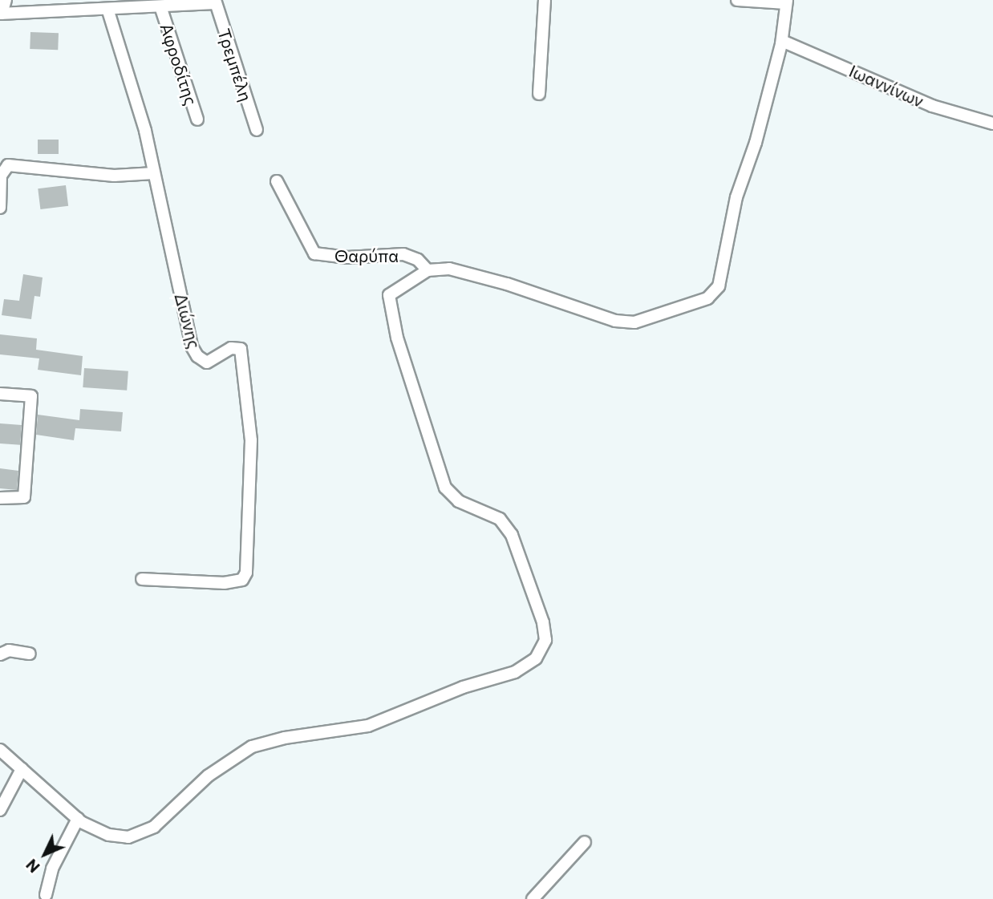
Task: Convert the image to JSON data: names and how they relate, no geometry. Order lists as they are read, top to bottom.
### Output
{
  "streets": {
    "street": [
      "Αφροδίτης",
      "Τρεμπέλη",
      "Ιωαννίνων",
      "Θαρύπα",
      "Διώνης"
    ]
  },
  "north": "bottom left"
}
